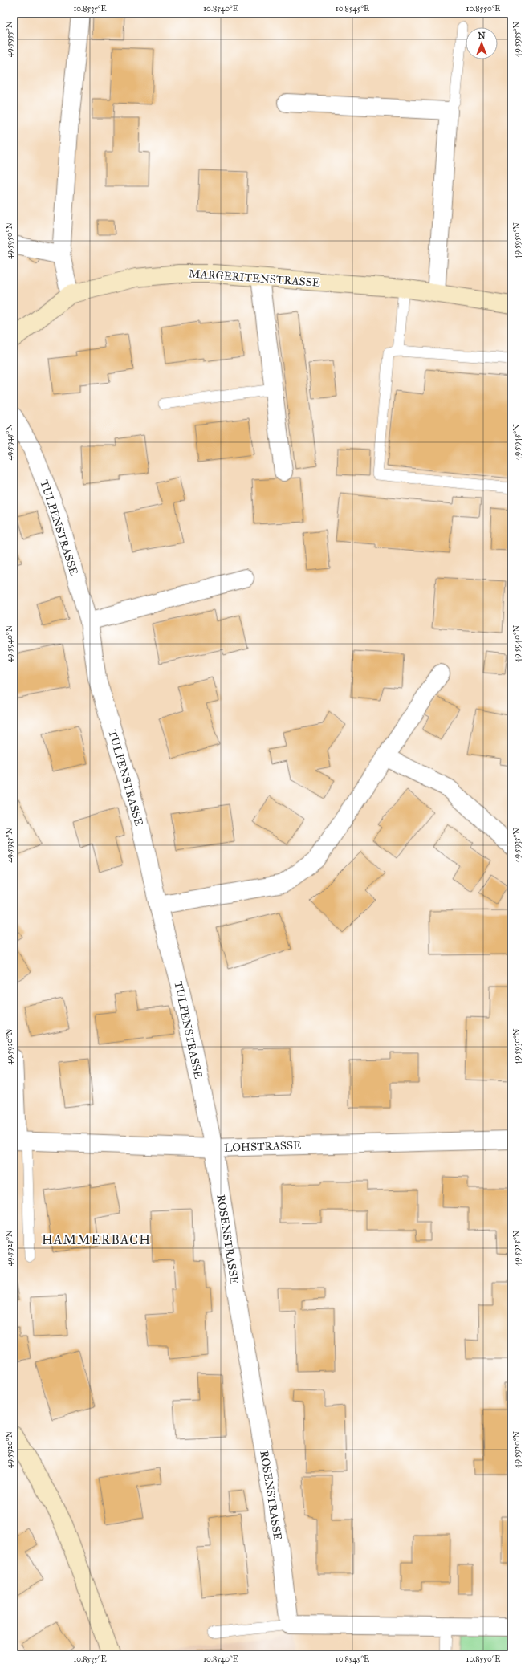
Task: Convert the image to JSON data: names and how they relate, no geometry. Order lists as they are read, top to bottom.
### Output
{
  "streets": {
    "street": [
      "MARGERITENSTRASSE",
      "TULPENSTRASSE",
      "LOHSTRASSE",
      "ROSENSTRASSE"
    ]
  },
  "crossings": [
    ["TULPENSTRASSE", "LOHSTRASSE"],
    ["TULPENSTRASSE", "ROSENSTRASSE"],
    ["LOHSTRASSE", "ROSENSTRASSE"]
  ],
  "districts": ["HAMMERBACH"],
  "north": "top",
  "coordinates": [
    "10.8535°E",
    "10.8540°E",
    "10.8545°E",
    "10.8550°E",
    "49.5955°N",
    "49.5950°N",
    "49.5945°N",
    "49.5940°N",
    "49.5935°N",
    "49.5930°N",
    "49.5925°N",
    "49.5920°N"
  ]
}
